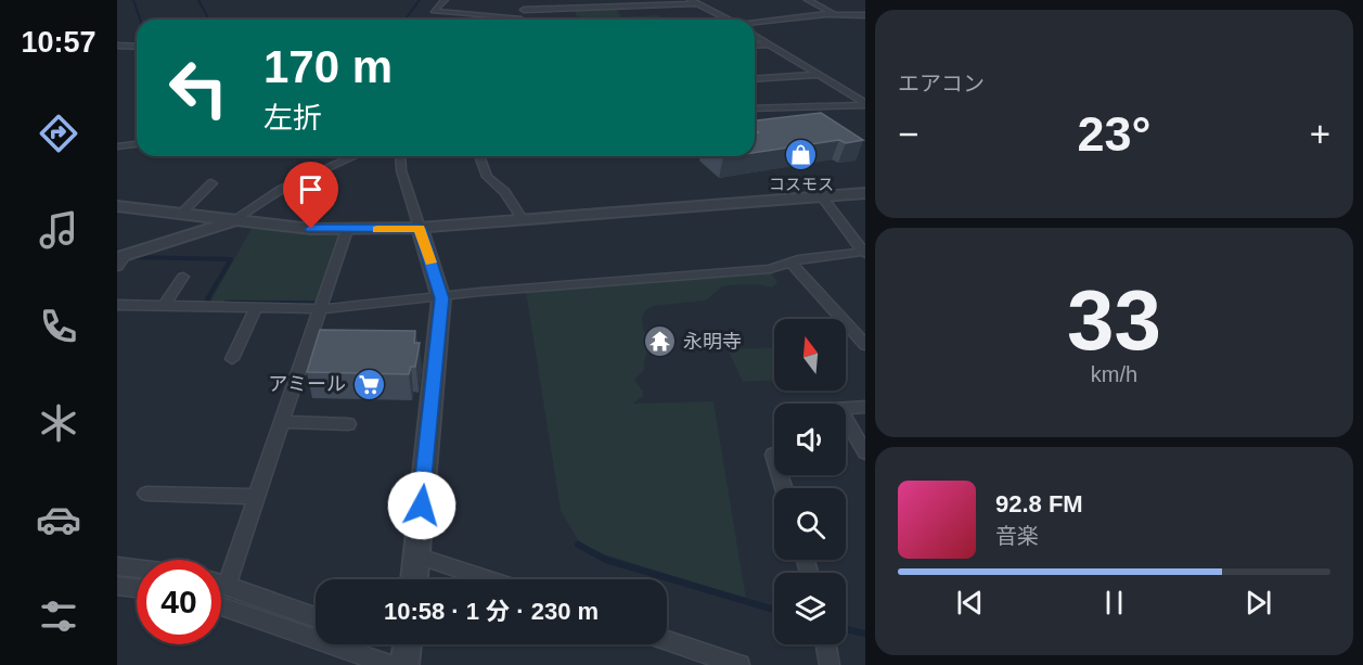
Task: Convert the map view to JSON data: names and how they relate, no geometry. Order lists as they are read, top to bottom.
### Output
{
  "places": {
    "shop": ["コスモス"],
    "temple": ["永明寺"],
    "supermarket": ["アミール"]
  },
  "north": "top",
  "page": {
    "tabs": "10:57",
    "tile": [
      "エアコン",
      ["33", "km/h"]
    ],
    "turn": ["170 m", "左折"],
    "heat": ["−", "23°", "+"],
    "song": ["92.8 FM", "音楽"],
    "limit": "40",
    "trip": "10:58 · 1 分 · 230 m"
  }
}
